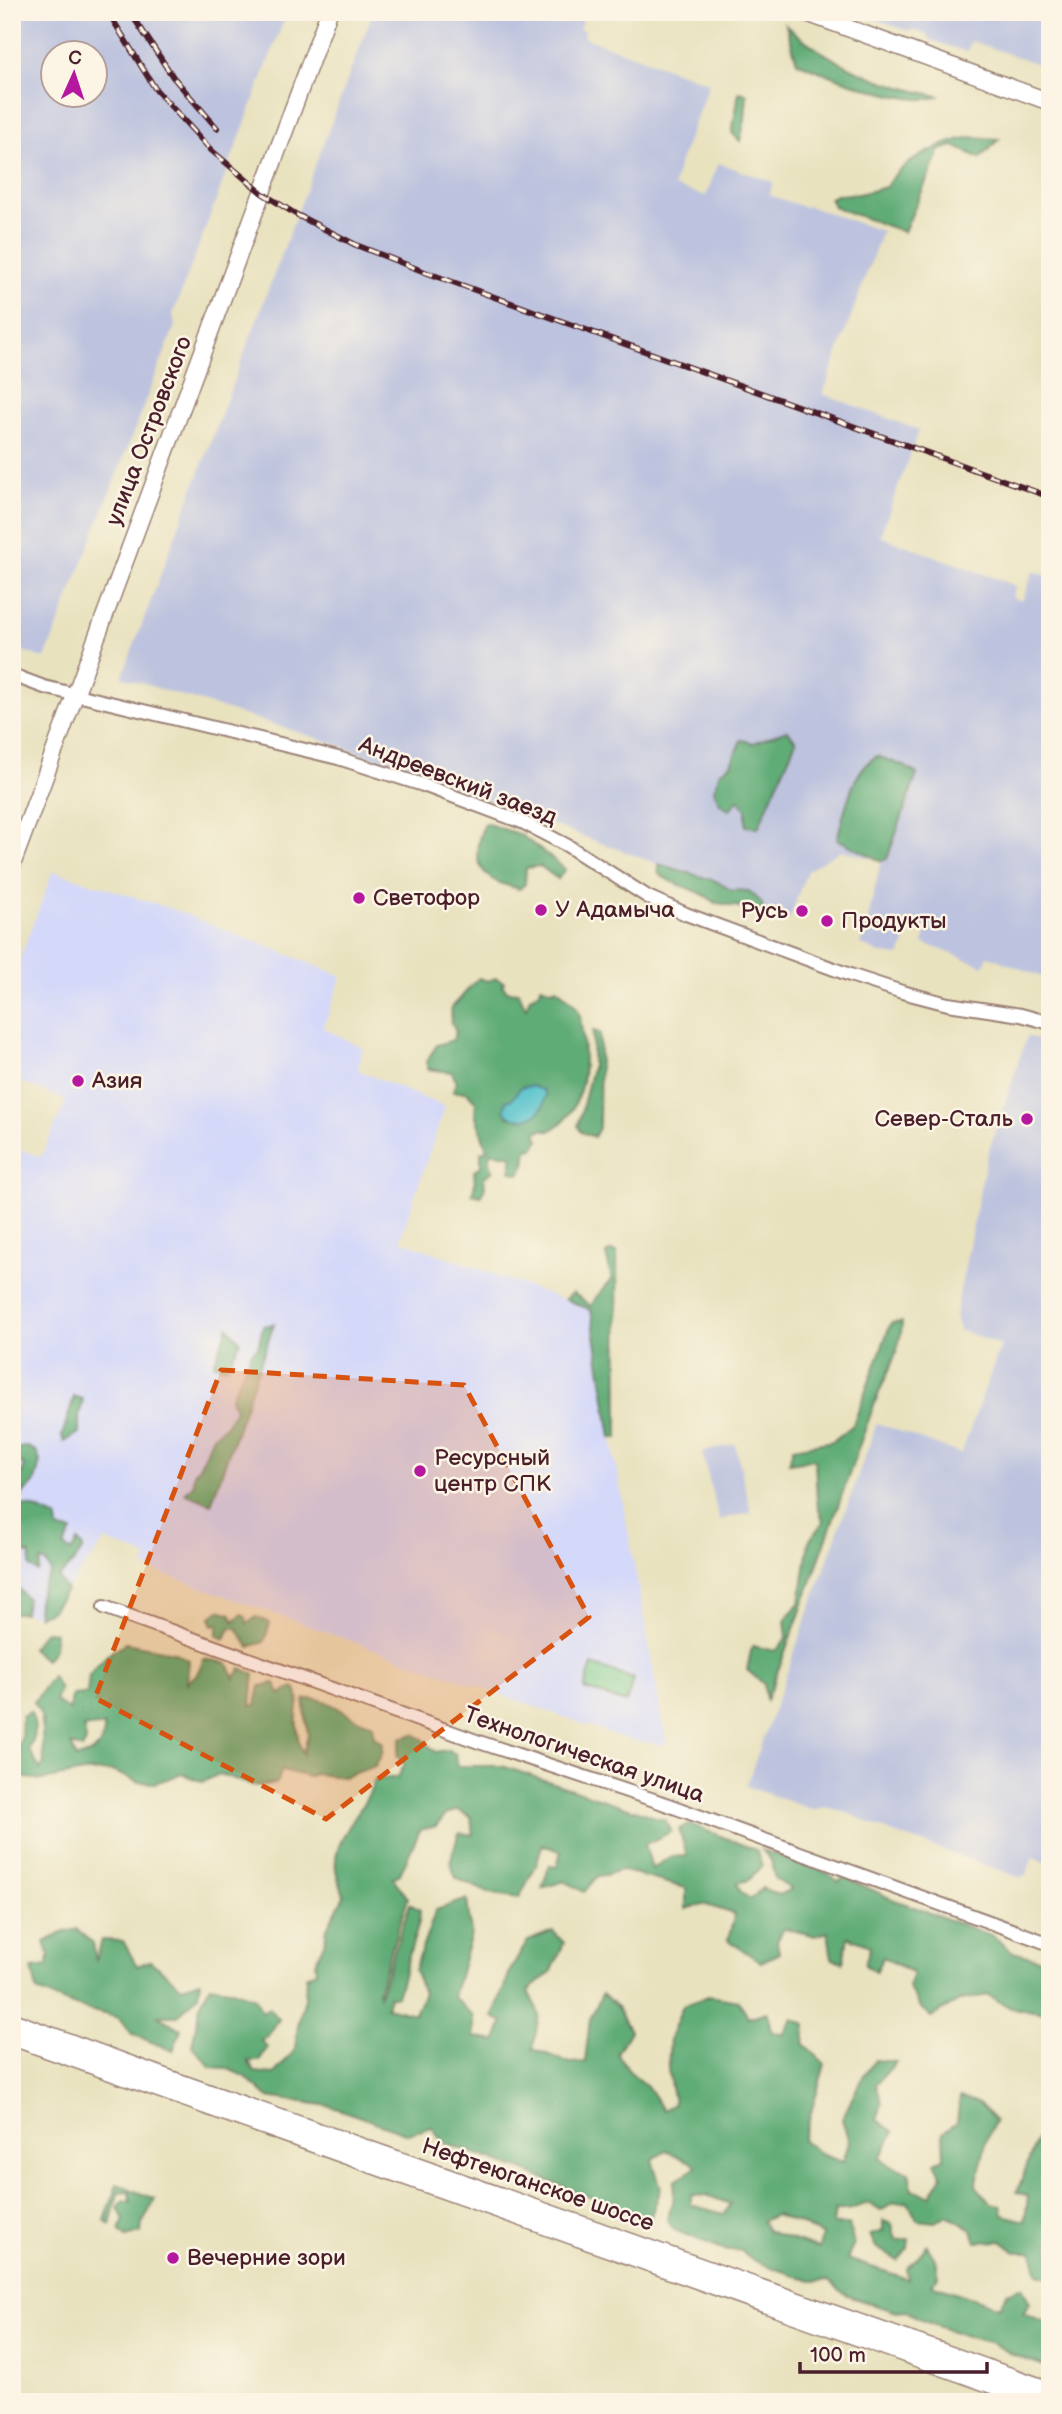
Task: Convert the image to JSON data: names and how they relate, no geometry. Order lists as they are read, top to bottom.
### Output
{
  "streets": {
    "main road": ["улица Островского", "Нефтеюганское шоссе"],
    "street": ["Андреевский заезд", "Технологическая улица"]
  },
  "crossings": [
    ["улица Островского", "Андреевский заезд"]
  ],
  "places": [
    "Светофор",
    "У Адамыча",
    "Русь",
    "Продукты",
    "Азия",
    "Север-Сталь",
    "Ресурсный центр СПК",
    "Вечерние зори"
  ],
  "scale_bar": "100 m",
  "north": "top"
}
